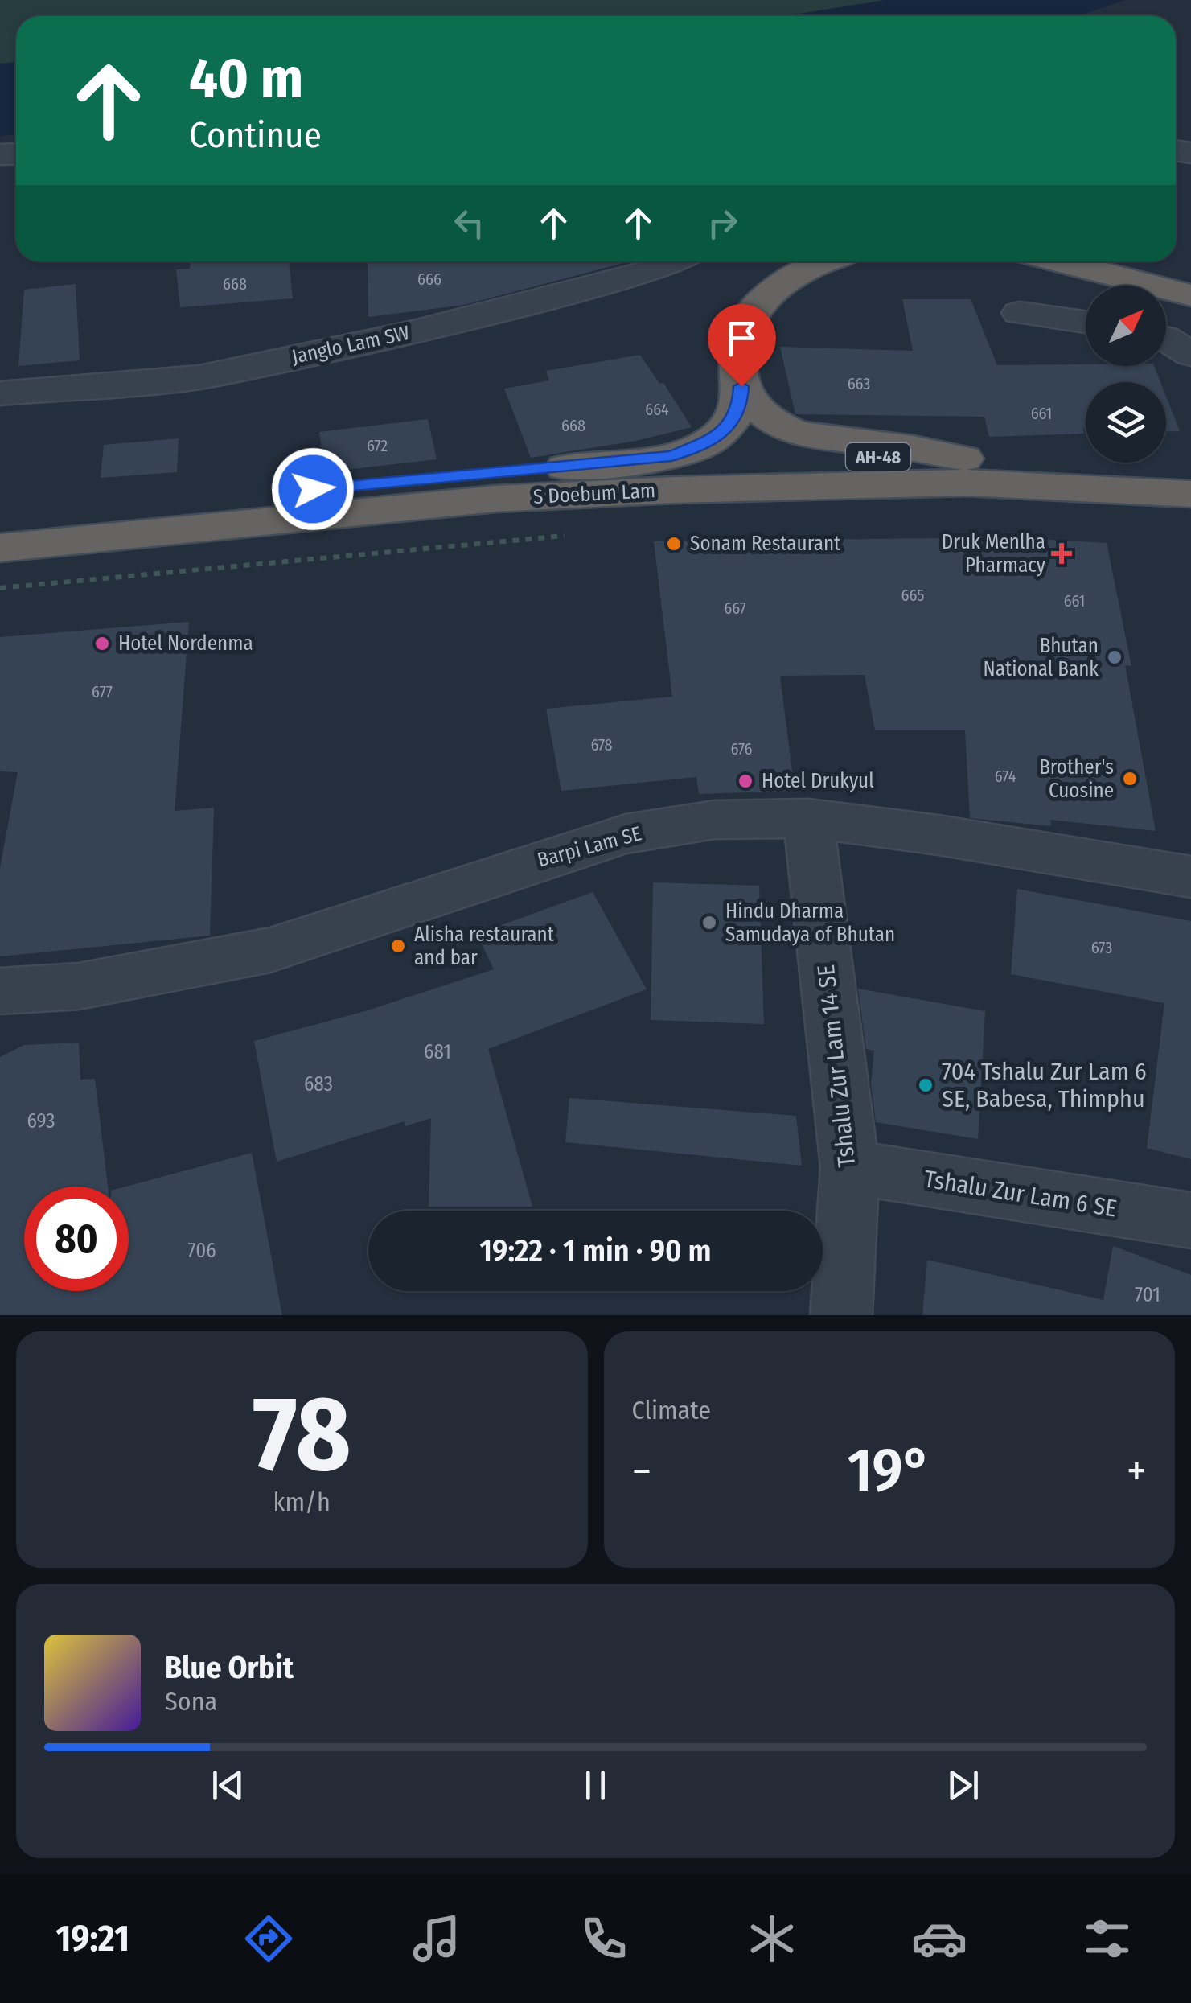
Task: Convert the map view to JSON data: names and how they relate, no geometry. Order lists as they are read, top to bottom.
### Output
{
  "streets": {
    "highway": ["AH-48", "S Doebum Lam"],
    "street": [
      "Janglo Lam SW",
      "Barpi Lam SE",
      "Tshalu Zur Lam 14 SE",
      "Tshalu Zur Lam 6 SE"
    ]
  },
  "crossings": [
    ["Barpi Lam SE", "Tshalu Zur Lam 14 SE"],
    ["Tshalu Zur Lam 14 SE", "Tshalu Zur Lam 6 SE"]
  ],
  "places": {
    "other": [
      "Sonam Restaurant",
      "Hotel Nordenma",
      "Bhutan National Bank",
      "Brother's Cuosine",
      "Hotel Drukyul",
      "Hindu Dharma Samudaya of Bhutan",
      "Alisha restaurant and bar",
      "704 Tshalu Zur Lam 6 SE, Babesa, Thimphu"
    ],
    "health": ["Druk Menlha Pharmacy"]
  },
  "house_numbers": [
    "666",
    "668",
    "663",
    "664",
    "661",
    "668",
    "672",
    "665",
    "661",
    "667",
    "677",
    "678",
    "676",
    "674",
    "673",
    "681",
    "683",
    "693",
    "706",
    "701"
  ],
  "north": "top right",
  "page": {
    "turn": ["40 m", "Continue"],
    "limit": "80",
    "trip": "19:22 · 1 min · 90 m",
    "tile": [
      ["78", "km/h"],
      "Climate"
    ],
    "heat": ["−", "19°", "+"],
    "song": ["Blue Orbit", "Sona"],
    "tabs": "19:21"
  }
}
